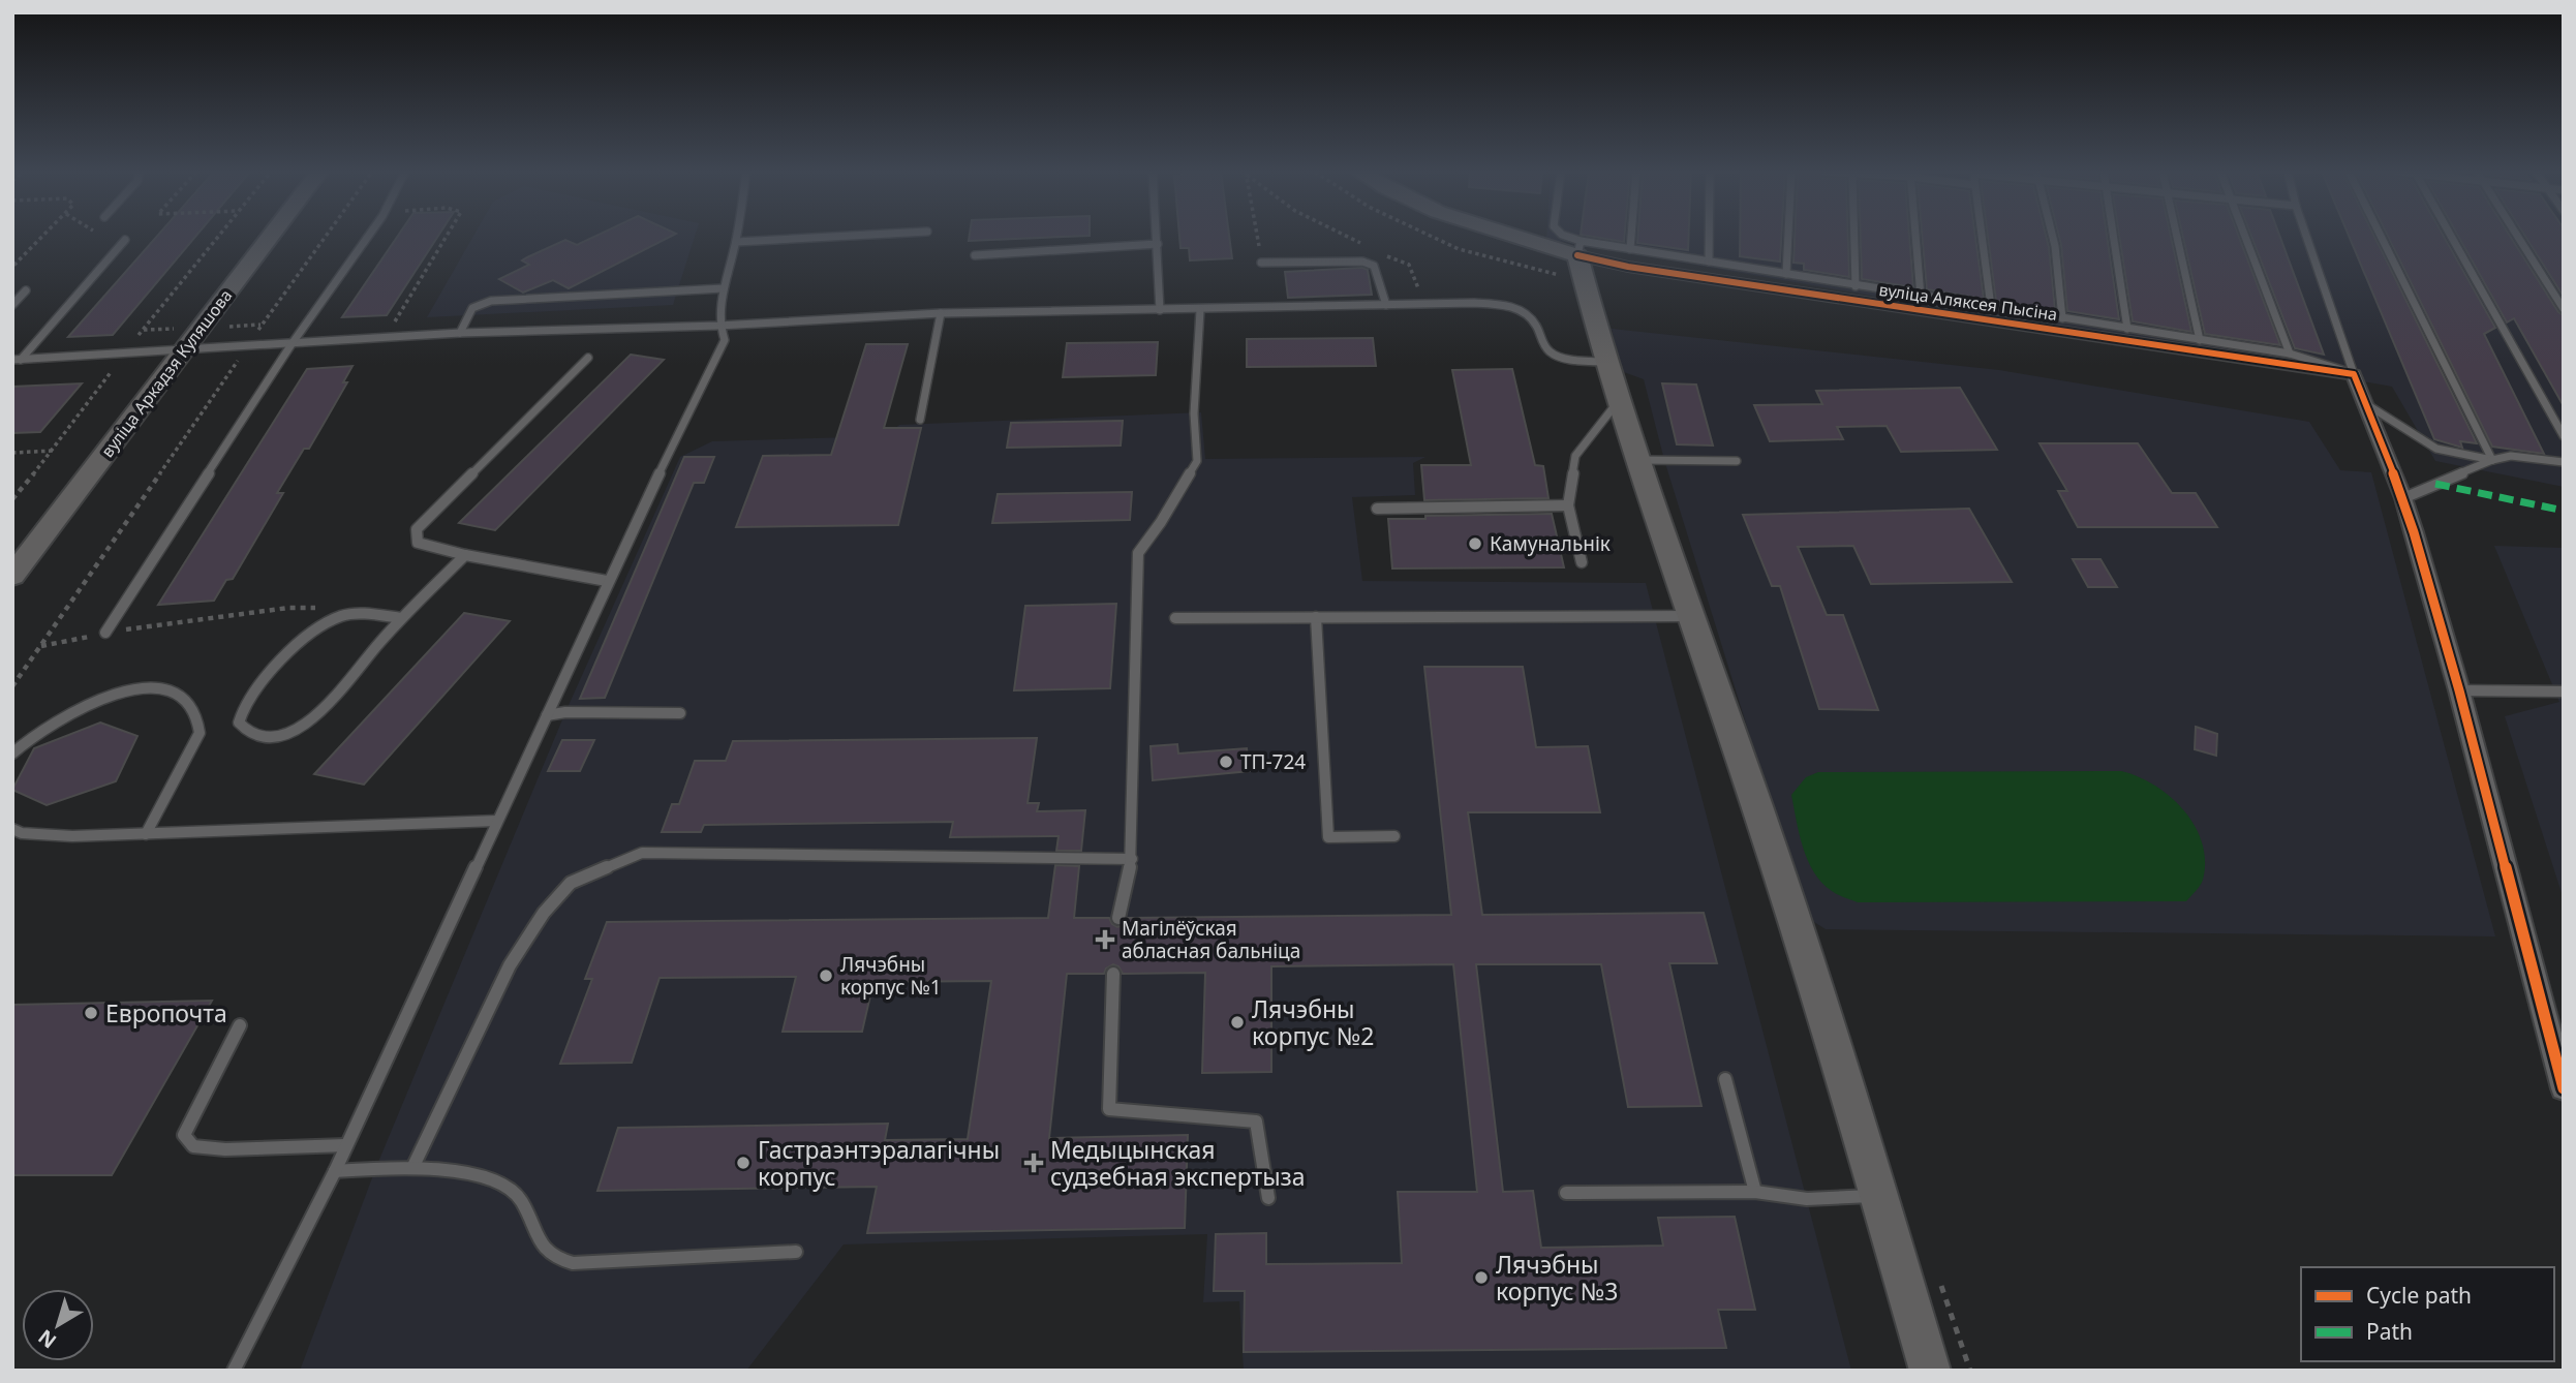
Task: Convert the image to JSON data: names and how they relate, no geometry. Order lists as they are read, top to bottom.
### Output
{
  "streets": {
    "main road": ["вуліца Аляксея Пысіна", "вуліца Аркадзя Куляшова"]
  },
  "places": {
    "other": [
      "Камунальнік",
      "ТП-724",
      "Лячэбны корпус №1",
      "Европочта",
      "Лячэбны корпус №2",
      "Гастраэнтэралагічны корпус",
      "Лячэбны корпус №3"
    ],
    "health": ["Магілёўская абласная бальніца", "Медыцынская судзебная экспертыза"]
  },
  "legend": ["Cycle path", "Path"],
  "north": "bottom left"
}
